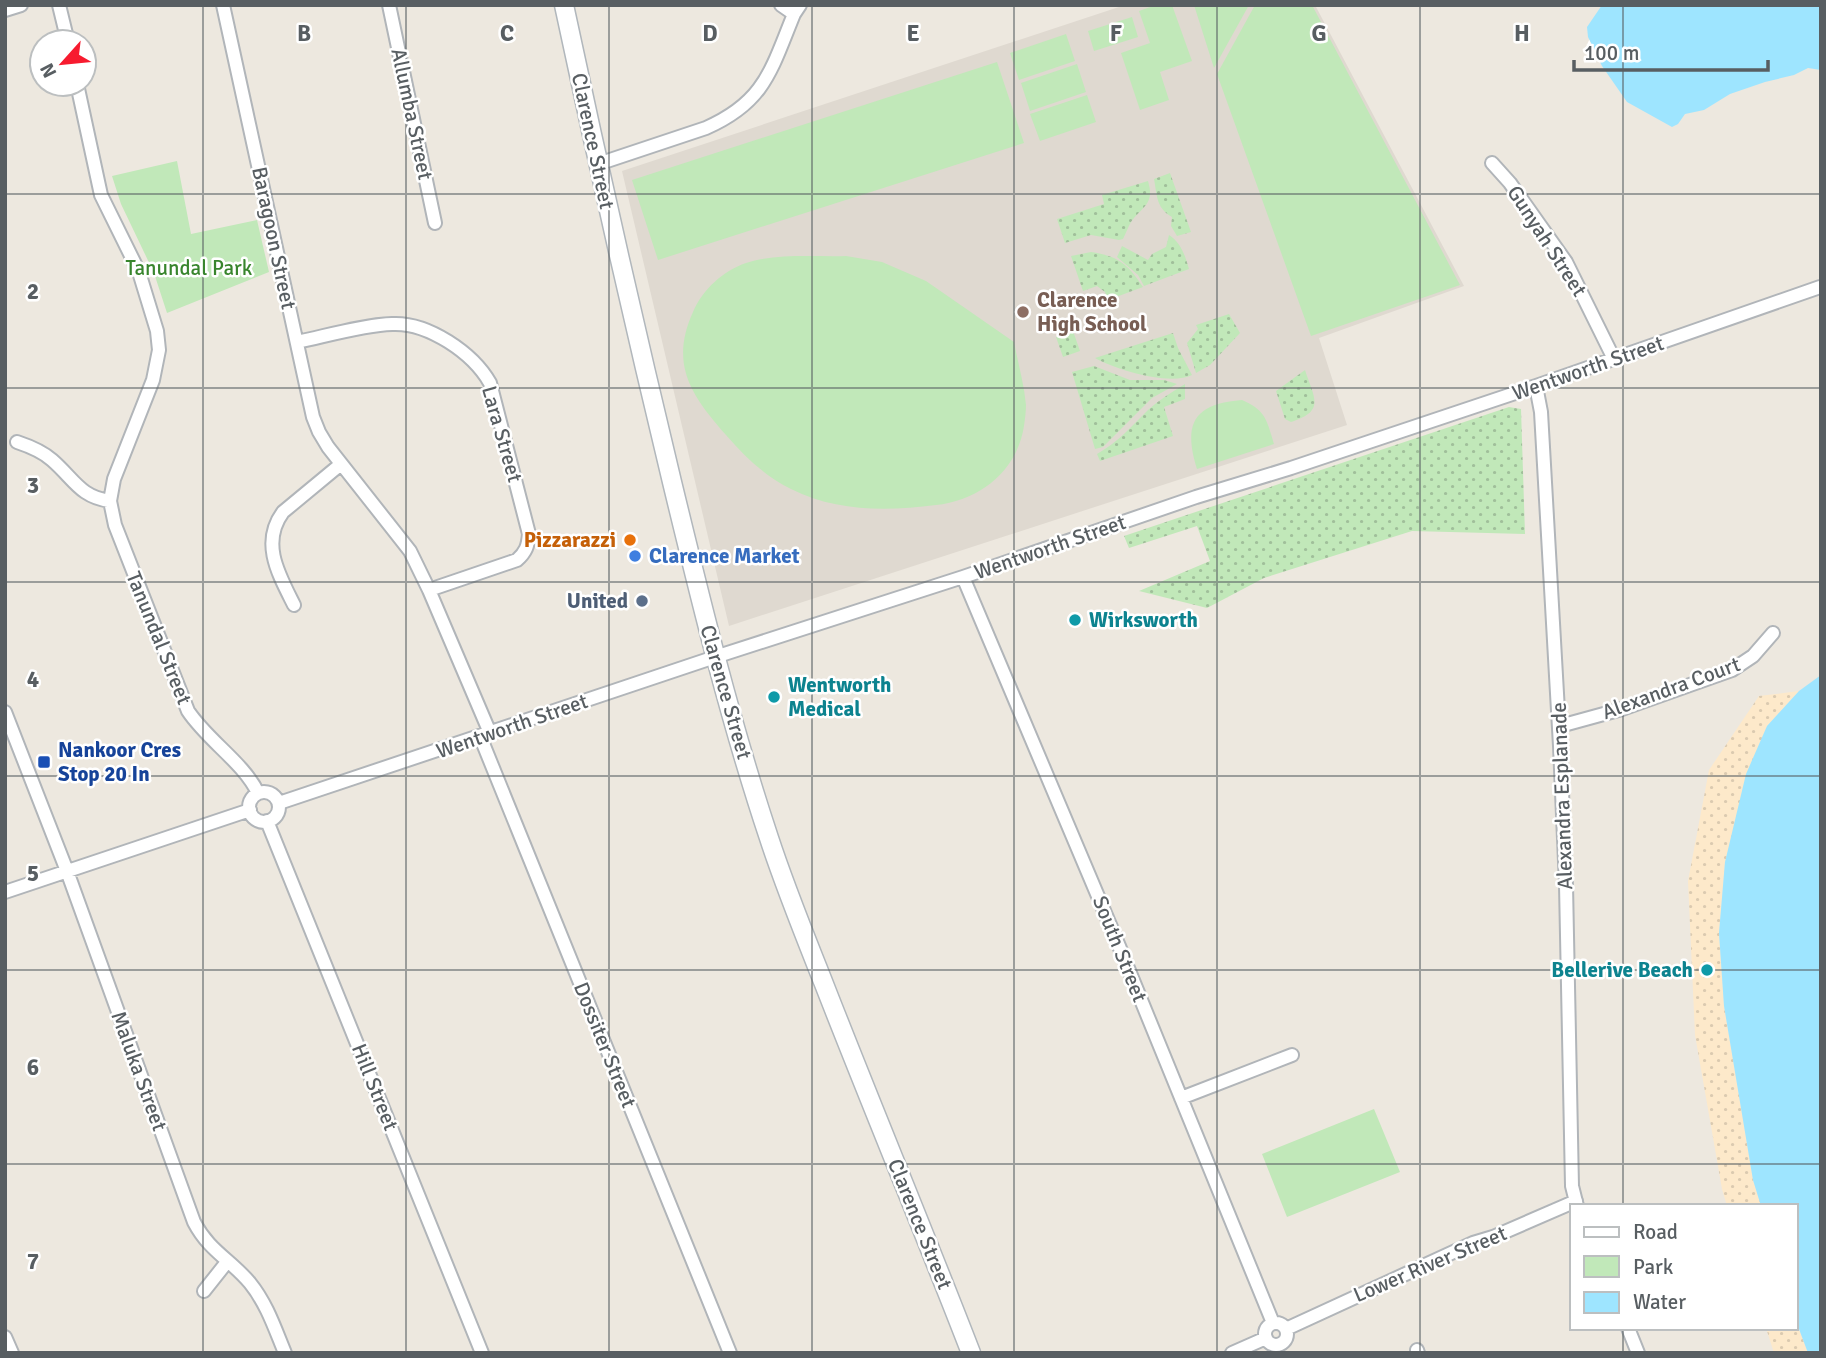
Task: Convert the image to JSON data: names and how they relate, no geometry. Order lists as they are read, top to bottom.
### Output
{
  "streets": {
    "main road": ["Clarence Street"],
    "street": [
      "Allumba Street",
      "Baragoon Street",
      "Gunyah Street",
      "Wentworth Street",
      "Lara Street",
      "Tanundal Street",
      "Alexandra Court",
      "Alexandra Esplanade",
      "South Street",
      "Dossiter Street",
      "Maluka Street",
      "Hill Street",
      "Lower River Street"
    ]
  },
  "crossings": [
    ["Clarence Street", "Wentworth Street"],
    ["Baragoon Street", "Wentworth Street"],
    ["Baragoon Street", "Lara Street"],
    ["Baragoon Street", "Dossiter Street"],
    ["Gunyah Street", "Wentworth Street"],
    ["Wentworth Street", "Tanundal Street"],
    ["Wentworth Street", "Alexandra Esplanade"],
    ["Wentworth Street", "South Street"],
    ["Wentworth Street", "Dossiter Street"],
    ["Wentworth Street", "Hill Street"],
    ["Tanundal Street", "Hill Street"],
    ["Alexandra Court", "Alexandra Esplanade"],
    ["South Street", "Lower River Street"]
  ],
  "parks": ["Tanundal Park"],
  "places": {
    "other": [
      "Clarence High School",
      "Pizzarazzi",
      "Clarence Market",
      "United",
      "Wirksworth",
      "Wentworth Medical",
      "Bellerive Beach"
    ],
    "transit": ["Nankoor Cres Stop 20 In"]
  },
  "legend": ["Road", "Park", "Water"],
  "scale_bar": "100 m",
  "north": "bottom left",
  "grid": {
    "columns": [
      "B",
      "C",
      "D",
      "E",
      "F",
      "G",
      "H"
    ],
    "rows": [
      "2",
      "3",
      "4",
      "5",
      "6",
      "7"
    ]
  }
}
